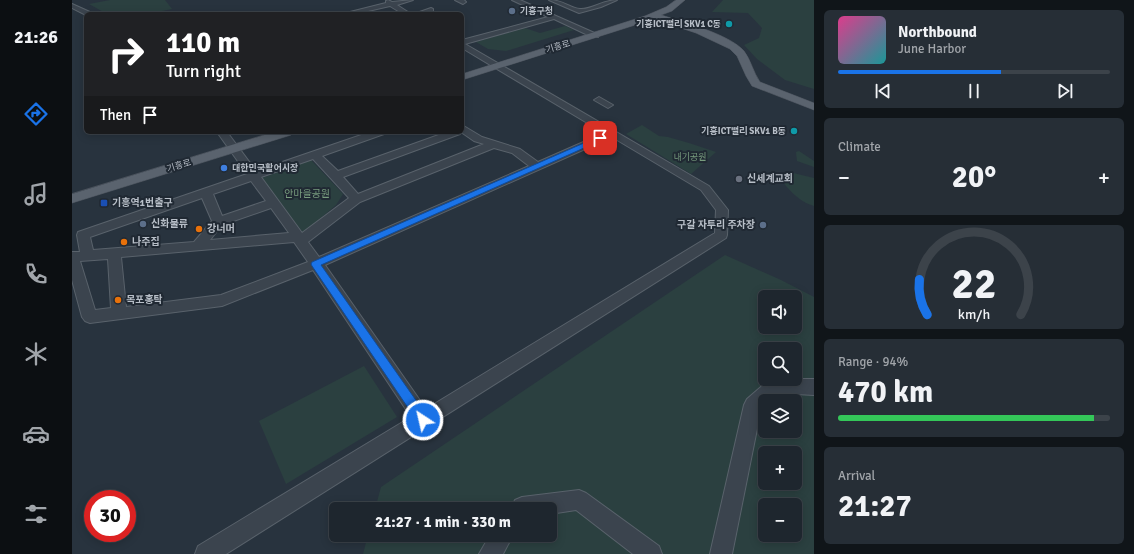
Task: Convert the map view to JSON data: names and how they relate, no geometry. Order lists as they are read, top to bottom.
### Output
{
  "streets": {
    "main road": ["기흥로"]
  },
  "parks": ["내기공원", "안마을공원"],
  "places": {
    "other": [
      "기흥구청",
      "기흥ICT밸리 SKV1 C동",
      "기흥ICT밸리 SKV1 B동",
      "대한민국활어시장",
      "신세계교회",
      "신화물류",
      "구갈 자투리 주차장",
      "강너머",
      "나주집",
      "목포홍탁"
    ],
    "transit": ["기흥역1번출구"]
  },
  "page": {
    "tabs": "21:26",
    "turn": ["110 m", "Turn right"],
    "song": ["Northbound", "June Harbor"],
    "then": "Then",
    "tile": [
      "Climate",
      ["Range · 94%", "470 km"],
      ["Arrival", "21:27"]
    ],
    "heat": ["−", "20°", "+"],
    "map_buttons": ["+", "−"],
    "limit": "30",
    "trip": "21:27 · 1 min · 330 m",
    "gauge": ["22", "km/h"]
  }
}
